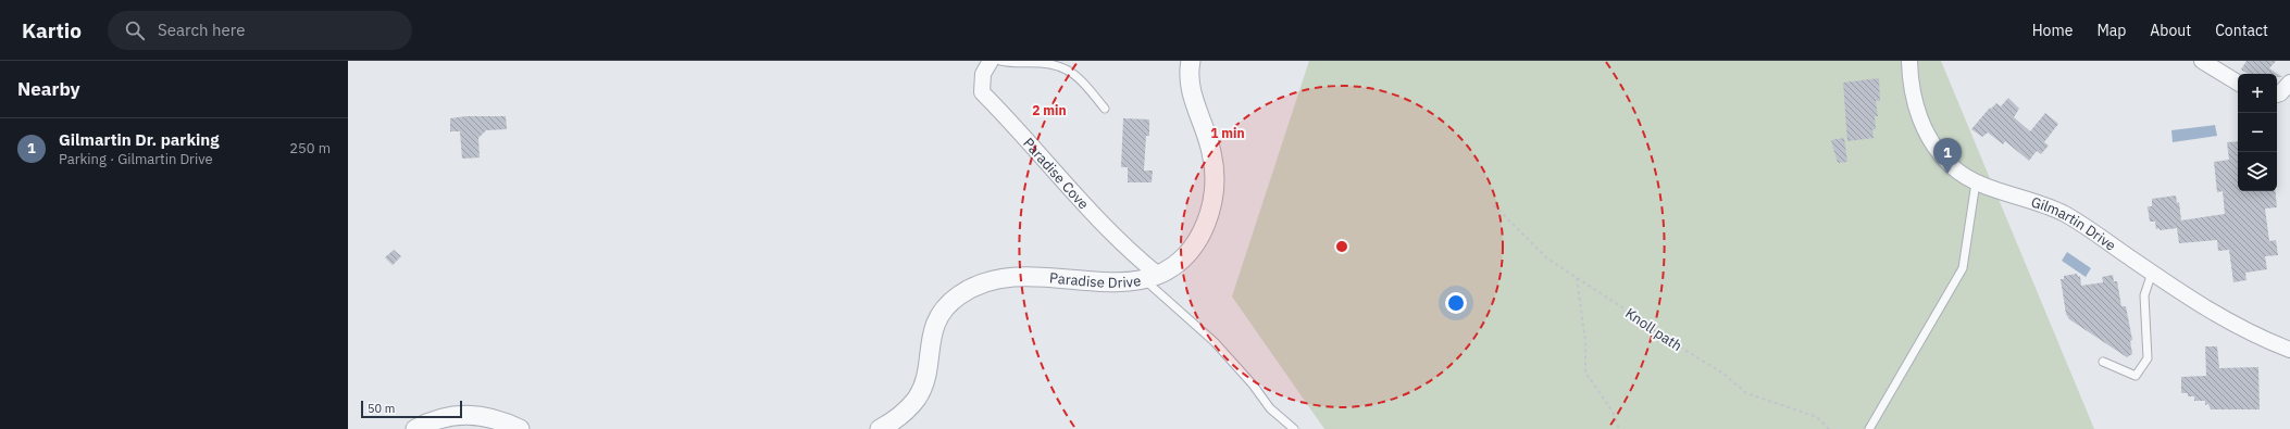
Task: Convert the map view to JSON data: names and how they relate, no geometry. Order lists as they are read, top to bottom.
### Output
{
  "streets": {
    "street": ["Paradise Cove", "Gilmartin Drive", "Paradise Drive"],
    "path": ["Knoll path"]
  },
  "crossings": [
    ["Paradise Cove", "Paradise Drive"]
  ],
  "scale_bar": "50 m",
  "page": {
    "header": "Kartio",
    "search": "Search here",
    "nav": [
      "Home",
      "Map",
      "About",
      "Contact"
    ],
    "heading": "Nearby",
    "map_buttons": ["+", "−"],
    "list": [
      {
        "mark": "1",
        "name": "Gilmartin Dr. parking",
        "note": "Parking · Gilmartin Drive",
        "value": "250 m"
      }
    ],
    "pins": "1",
    "scale": "50 m"
  },
  "rings": ["2 min", "1 min"]
}
